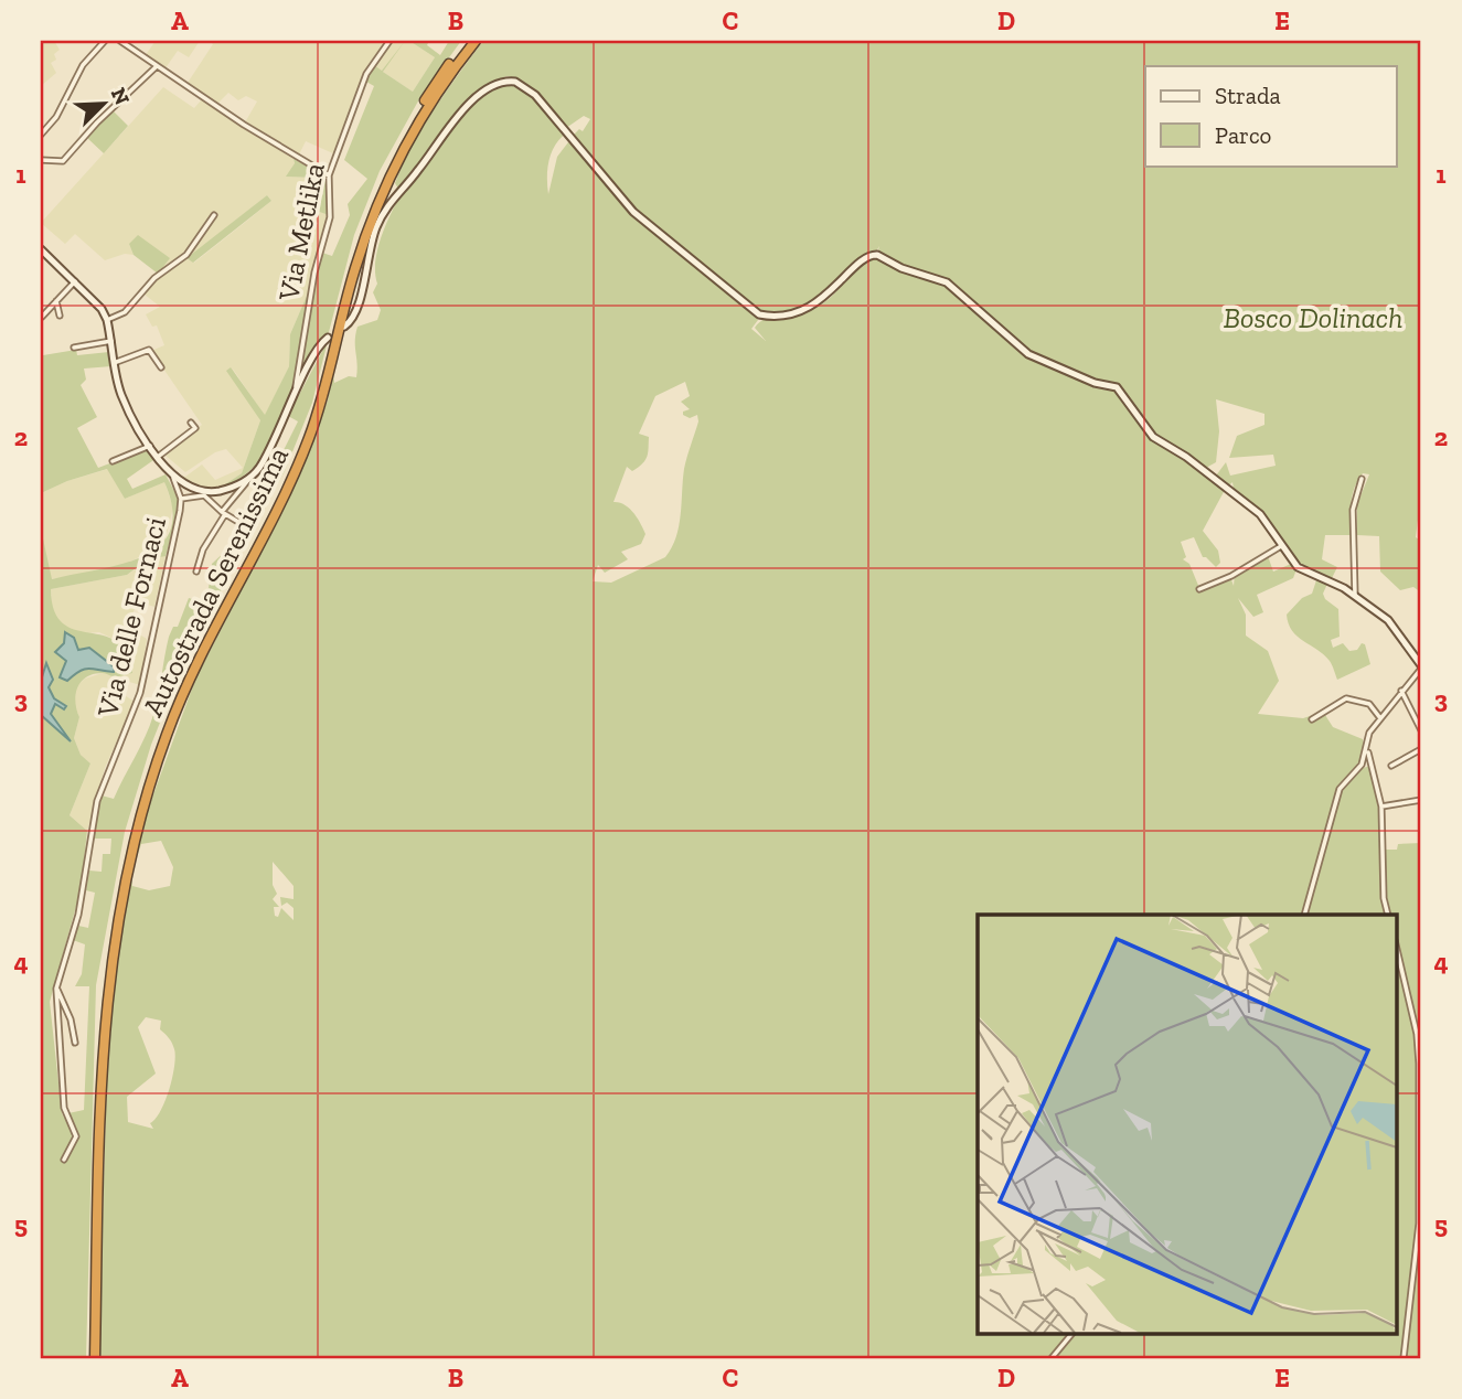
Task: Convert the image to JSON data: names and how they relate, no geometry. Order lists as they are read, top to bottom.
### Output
{
  "streets": {
    "highway": ["Autostrada Serenissima"],
    "street": ["Via Metlika", "Via delle Fornaci"]
  },
  "parks": ["Bosco Dolinach"],
  "legend": ["Strada", "Parco"],
  "north": "top right",
  "grid": {
    "columns": [
      "A",
      "B",
      "C",
      "D",
      "E"
    ],
    "rows": [
      "1",
      "2",
      "3",
      "4",
      "5"
    ]
  }
}
